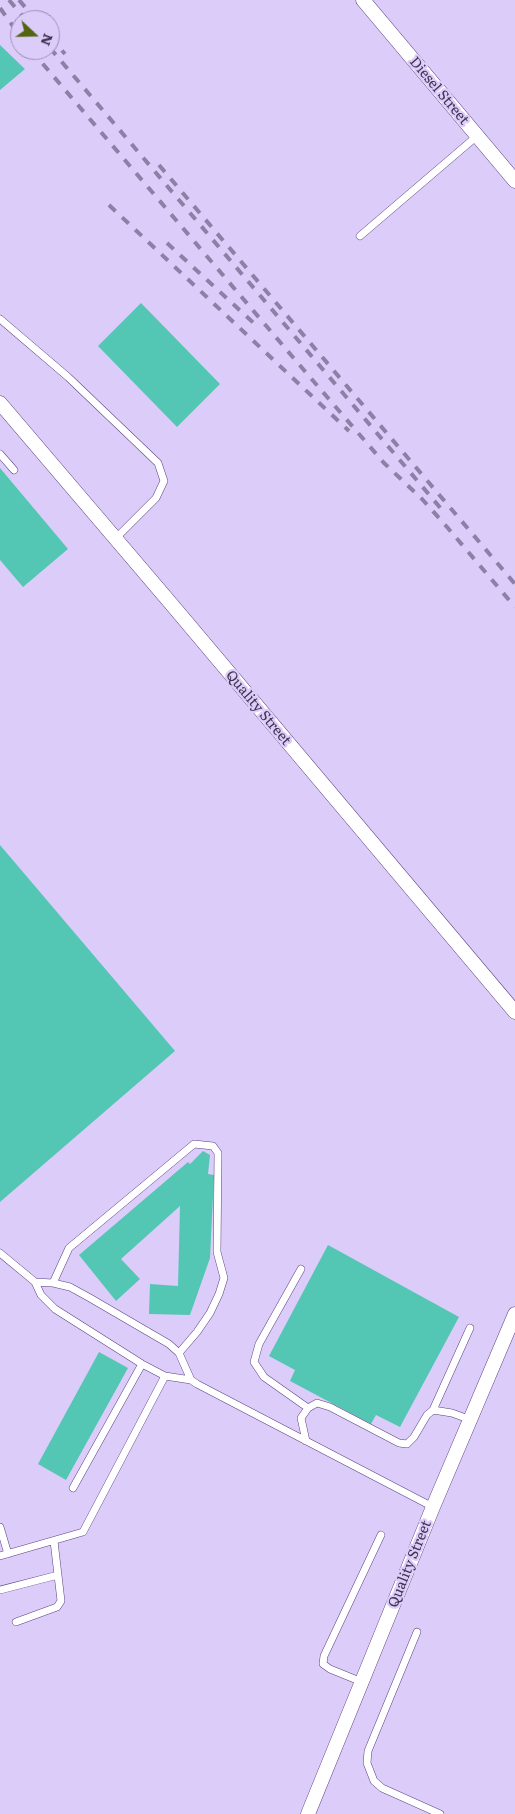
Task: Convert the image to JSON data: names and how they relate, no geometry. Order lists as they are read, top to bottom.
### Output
{
  "streets": {
    "street": ["Diesel Street", "Quality Street"]
  },
  "north": "right"
}
